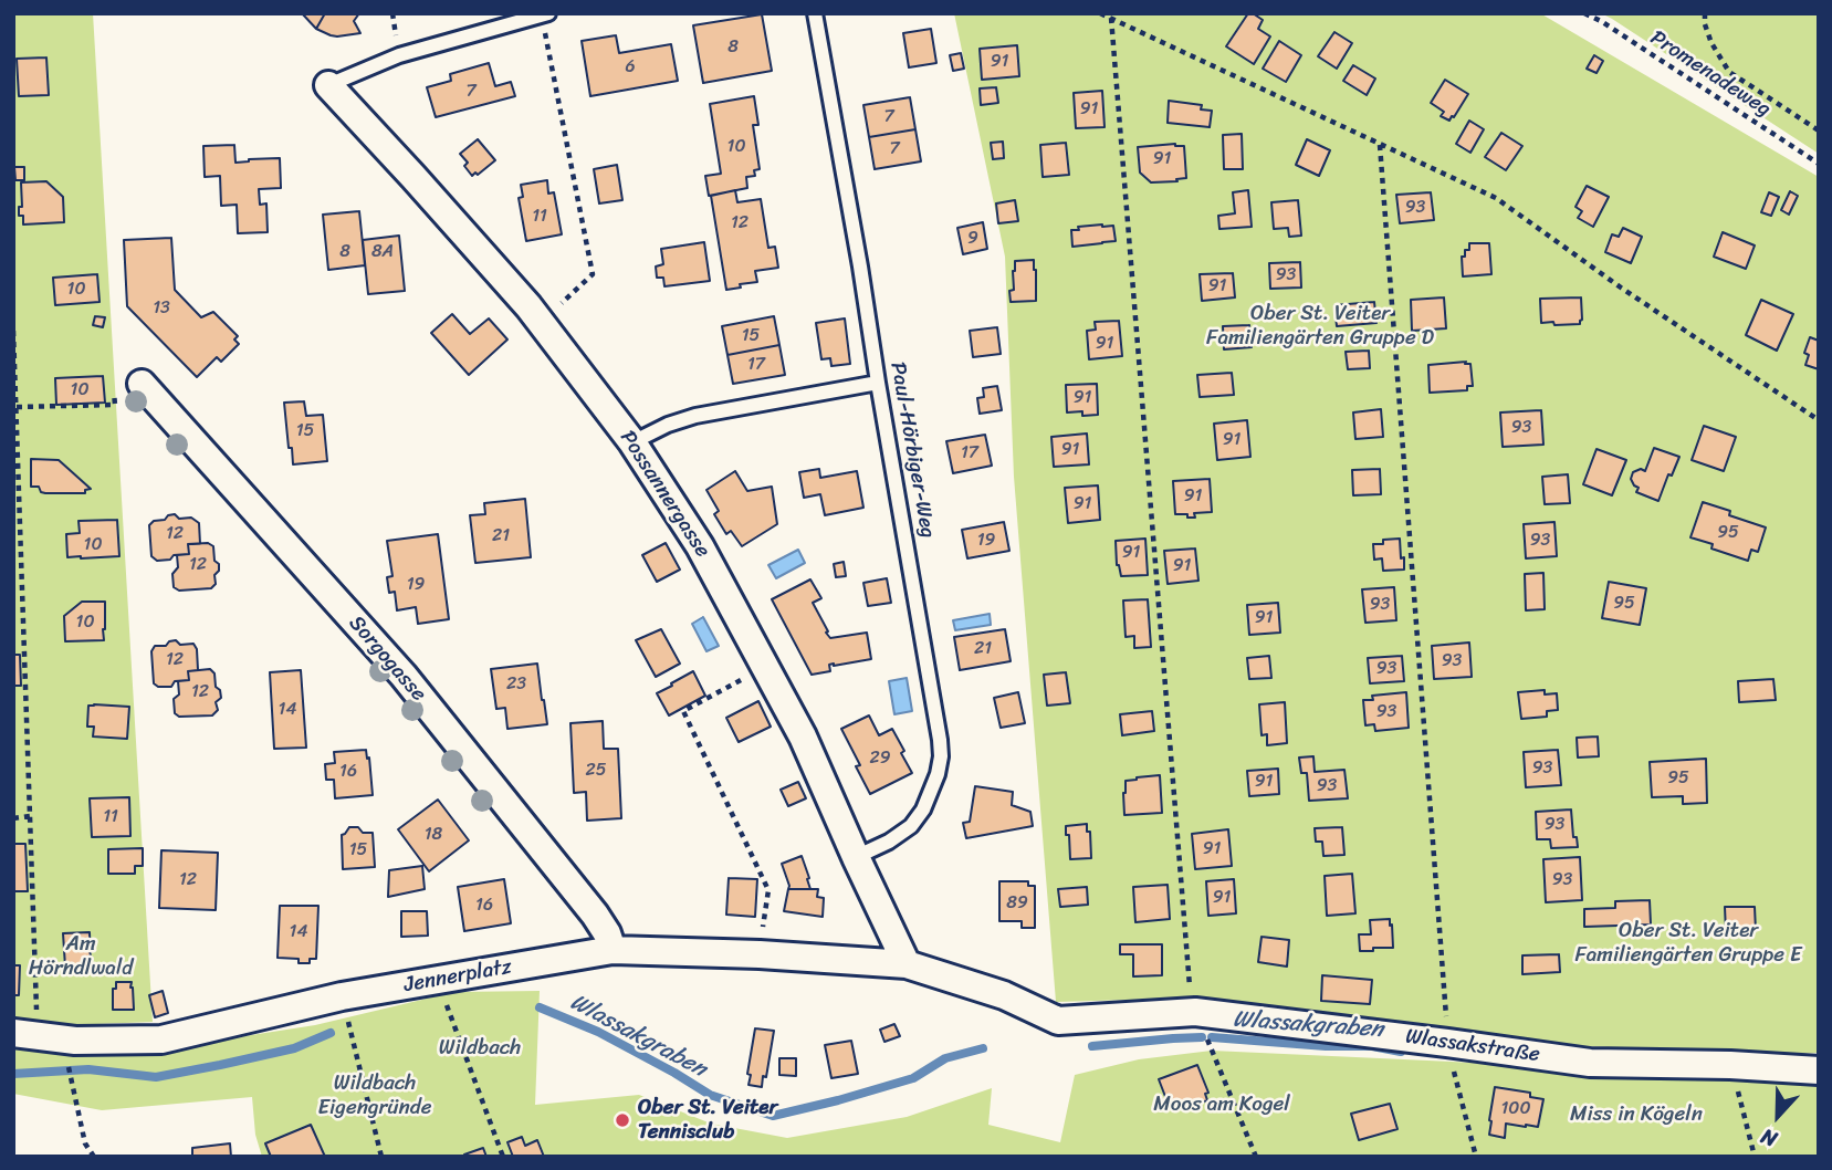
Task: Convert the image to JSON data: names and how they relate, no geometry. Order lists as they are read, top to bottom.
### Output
{
  "streets": {
    "street": [
      "Possannergasse",
      "Sorgogasse",
      "Jennerplatz",
      "Wlassakstraße"
    ],
    "lane": ["Paul-Hörbiger-Weg"],
    "path": ["Promenadeweg"]
  },
  "crossings": [
    ["Paul-Hörbiger-Weg", "Possannergasse"],
    ["Possannergasse", "Jennerplatz"],
    ["Possannergasse", "Wlassakstraße"],
    ["Sorgogasse", "Jennerplatz"],
    ["Jennerplatz", "Wlassakstraße"]
  ],
  "water": ["Wlassakgraben"],
  "parks": [
    "Ober St. Veiter Familiengärten Gruppe D",
    "Ober St. Veiter Familiengärten Gruppe E",
    "Am Hörndlwald",
    "Wildbach",
    "Wildbach Eigengründe",
    "Moos am Kogel",
    "Miss in Kögeln"
  ],
  "places": ["Ober St. Veiter Tennisclub"],
  "house_numbers": [
    "8",
    "91",
    "6",
    "7",
    "91",
    "7",
    "10",
    "7",
    "91",
    "93",
    "11",
    "12",
    "9",
    "8",
    "8A",
    "93",
    "91",
    "10",
    "13",
    "15",
    "91",
    "17",
    "10",
    "91",
    "93",
    "15",
    "91",
    "91",
    "17",
    "91",
    "91",
    "95",
    "12",
    "21",
    "19",
    "93",
    "10",
    "91",
    "12",
    "91",
    "19",
    "95",
    "93",
    "91",
    "10",
    "21",
    "12",
    "93",
    "93",
    "23",
    "12",
    "14",
    "93",
    "29",
    "93",
    "25",
    "16",
    "95",
    "91",
    "93",
    "11",
    "93",
    "18",
    "91",
    "15",
    "12",
    "93",
    "91",
    "89",
    "16",
    "14",
    "100"
  ],
  "north": "bottom"
}
